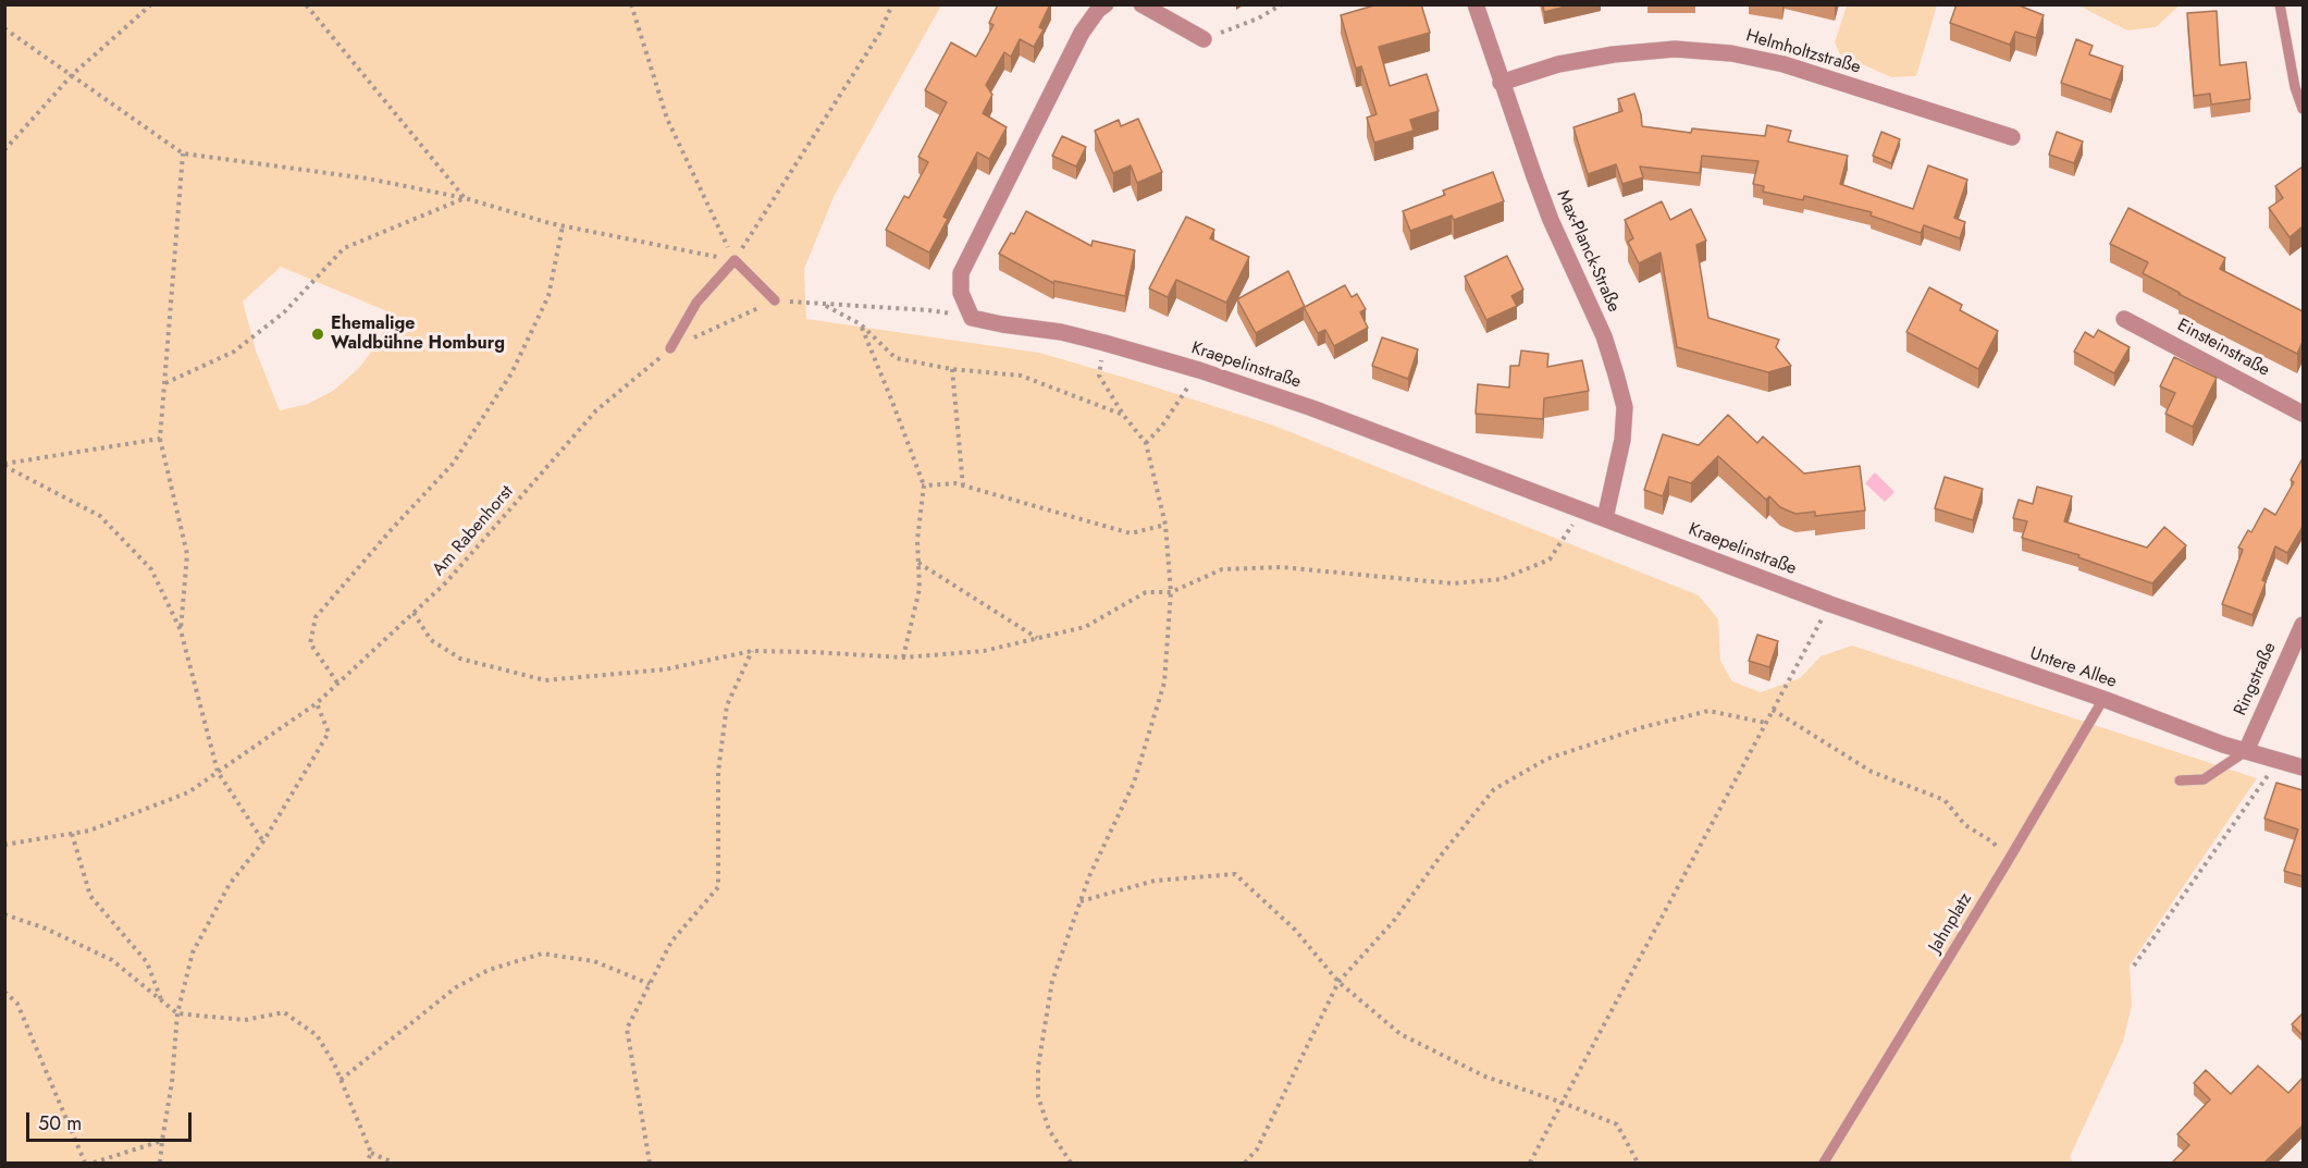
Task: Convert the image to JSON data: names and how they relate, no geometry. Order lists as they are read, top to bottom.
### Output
{
  "streets": {
    "street": [
      "Helmholtzstraße",
      "Max-Planck-Straße",
      "Einsteinstraße",
      "Kraepelinstraße",
      "Untere Allee",
      "Ringstraße"
    ],
    "lane": ["Jahnplatz"],
    "path": ["Am Rabenhorst"]
  },
  "crossings": [
    ["Helmholtzstraße", "Max-Planck-Straße"],
    ["Max-Planck-Straße", "Kraepelinstraße"],
    ["Kraepelinstraße", "Am Rabenhorst"],
    ["Kraepelinstraße", "Untere Allee"],
    ["Untere Allee", "Ringstraße"],
    ["Untere Allee", "Jahnplatz"]
  ],
  "places": ["Ehemalige Waldbühne Homburg"],
  "scale_bar": "50 m"
}
